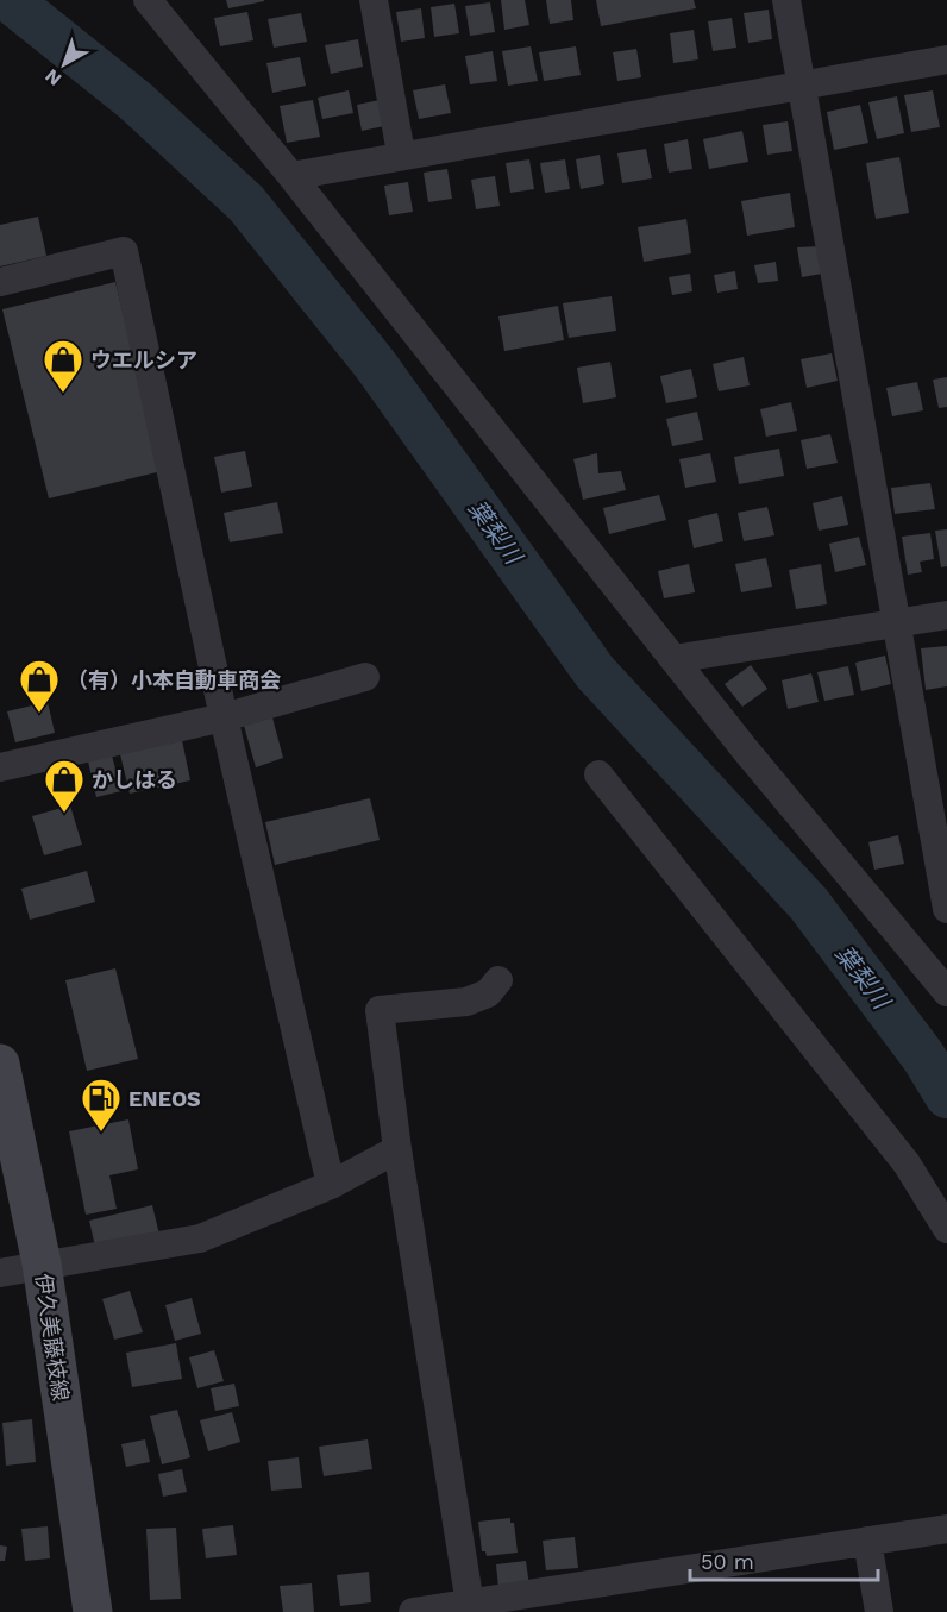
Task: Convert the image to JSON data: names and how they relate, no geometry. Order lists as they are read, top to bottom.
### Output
{
  "streets": {
    "main road": ["伊久美藤枝線"]
  },
  "water": ["葉梨川"],
  "places": {
    "shop": ["ウエルシア", "（有）小本自動車商会", "かしはる"],
    "fuel station": ["ENEOS"]
  },
  "scale_bar": "50 m",
  "north": "bottom left"
}
